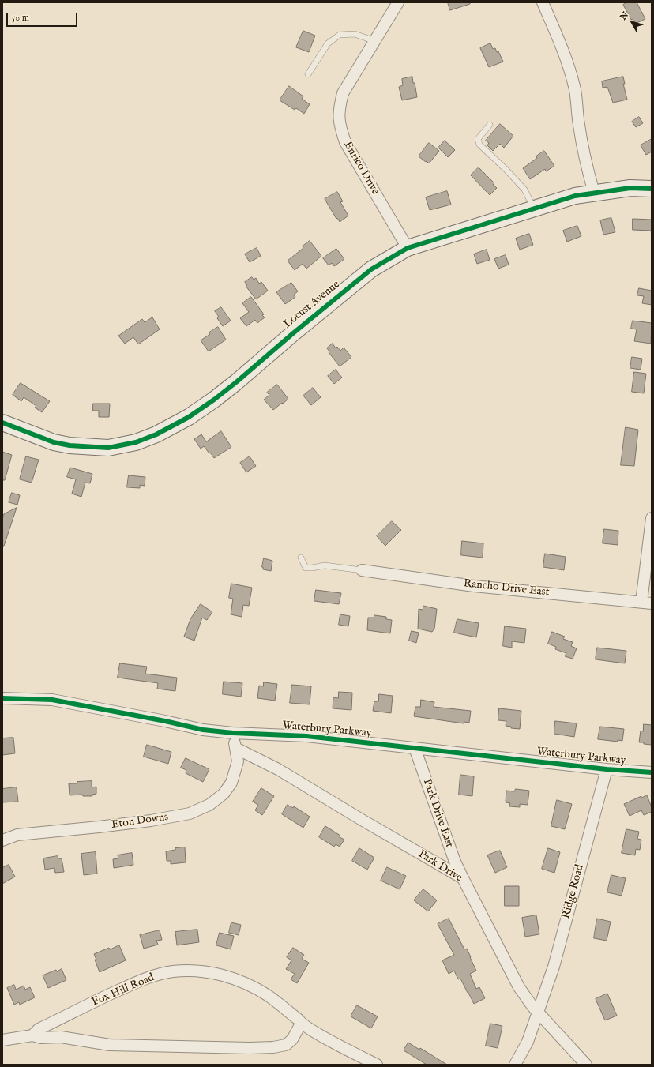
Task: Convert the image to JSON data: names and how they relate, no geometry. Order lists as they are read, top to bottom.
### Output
{
  "streets": {
    "street": [
      "Enrico Drive",
      "Locust Avenue",
      "Rancho Drive East",
      "Waterbury Parkway",
      "Park Drive East",
      "Eton Downs",
      "Park Drive",
      "Ridge Road",
      "Fox Hill Road"
    ]
  },
  "crossings": [
    ["Enrico Drive", "Locust Avenue"],
    ["Waterbury Parkway", "Park Drive East"],
    ["Waterbury Parkway", "Ridge Road"],
    ["Park Drive East", "Park Drive"],
    ["Eton Downs", "Park Drive"],
    ["Park Drive", "Ridge Road"]
  ],
  "scale_bar": "50 m",
  "north": "top left"
}
